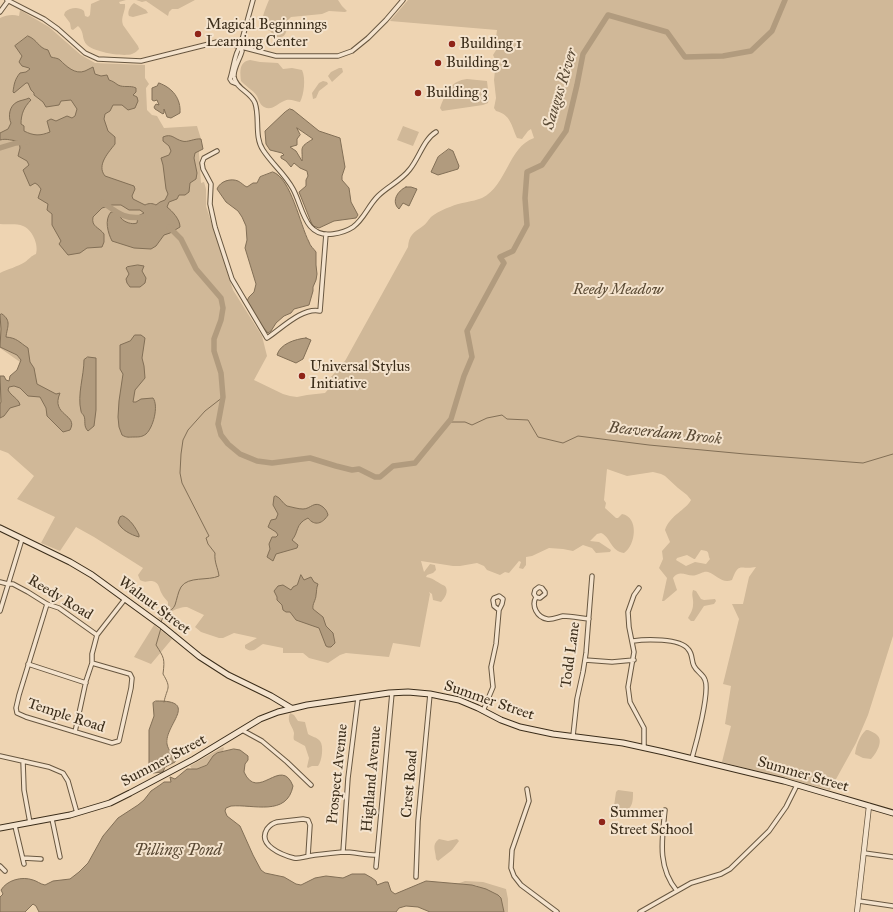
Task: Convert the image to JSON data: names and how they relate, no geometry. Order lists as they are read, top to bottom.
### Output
{
  "streets": {
    "main road": ["Walnut Street", "Summer Street"],
    "street": [
      "Reedy Road",
      "Todd Lane",
      "Temple Road",
      "Prospect Avenue",
      "Highland Avenue",
      "Crest Road"
    ]
  },
  "crossings": [
    ["Walnut Street", "Summer Street"],
    ["Todd Lane", "Summer Street"],
    ["Summer Street", "Prospect Avenue"],
    ["Summer Street", "Highland Avenue"],
    ["Summer Street", "Crest Road"]
  ],
  "water": ["Saugus River", "Beaverdam Brook", "Pillings Pond"],
  "parks": ["Reedy Meadow"],
  "places": [
    "Magical Beginnings Learning Center",
    "Building 1",
    "Building 2",
    "Building 3",
    "Universal Stylus Initiative",
    "Summer Street School"
  ]
}
